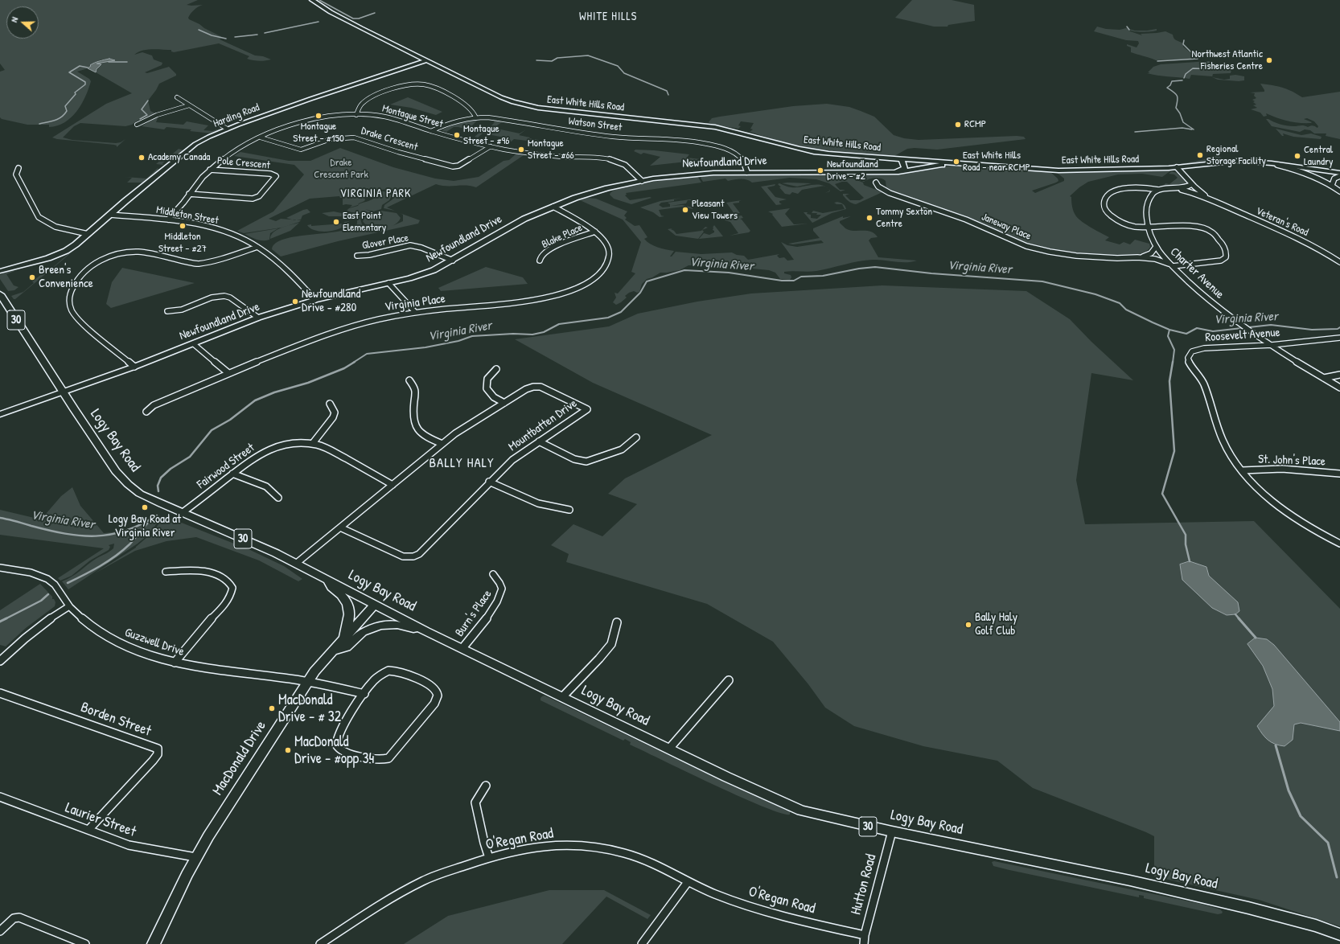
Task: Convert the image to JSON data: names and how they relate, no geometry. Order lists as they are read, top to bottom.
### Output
{
  "streets": {
    "main road": ["30", "Logy Bay Road", "MacDonald Drive"],
    "street": [
      "East White Hills Road",
      "Harding Road",
      "Montague Street",
      "Watson Street",
      "Drake Crescent",
      "Newfoundland Drive",
      "Pole Crescent",
      "Middleton Street",
      "Veteran's Road",
      "Janeway Place",
      "Blake Place",
      "Glover Place",
      "Charter Avenue",
      "Virginia Place",
      "Roosevelt Avenue",
      "Mountbatten Drive",
      "St. John's Place",
      "Fairwood Street",
      "Burn's Place",
      "Guzzwell Drive",
      "Borden Street",
      "Laurier Street",
      "O'Regan Road",
      "Hutton Road"
    ]
  },
  "crossings": [
    ["East White Hills Road", "Harding Road"],
    ["East White Hills Road", "Newfoundland Drive"],
    ["East White Hills Road", "Veteran's Road"],
    ["Harding Road", "Middleton Street"],
    ["Montague Street", "Watson Street"],
    ["Montague Street", "Drake Crescent"],
    ["Montague Street", "Newfoundland Drive"],
    ["Montague Street", "Pole Crescent"],
    ["Montague Street", "Middleton Street"],
    ["Watson Street", "Newfoundland Drive"],
    ["Newfoundland Drive", "Middleton Street"],
    ["Newfoundland Drive", "Glover Place"],
    ["Newfoundland Drive", "Virginia Place"],
    ["Newfoundland Drive", "Logy Bay Road"],
    ["Janeway Place", "Charter Avenue"],
    ["Blake Place", "Virginia Place"],
    ["Charter Avenue", "Roosevelt Avenue"],
    ["Roosevelt Avenue", "St. John's Place"],
    ["Mountbatten Drive", "Logy Bay Road"],
    ["Mountbatten Drive", "Fairwood Street"],
    ["Logy Bay Road", "Fairwood Street"],
    ["Logy Bay Road", "Burn's Place"],
    ["Logy Bay Road", "MacDonald Drive"],
    ["Logy Bay Road", "Hutton Road"],
    ["Guzzwell Drive", "MacDonald Drive"],
    ["Borden Street", "Laurier Street"],
    ["MacDonald Drive", "Laurier Street"],
    ["O'Regan Road", "Hutton Road"]
  ],
  "districts": ["WHITE HILLS", "VIRGINIA PARK", "BALLY HALY"],
  "water": ["Virginia River"],
  "parks": ["Drake Crescent Park"],
  "places": [
    "Northwest Atlantic Fisheries Centre",
    "Montague Street - #150",
    "RCMP",
    "Montague Street - #96",
    "Montague Street - #66",
    "Regional Storage Facility",
    "Central Laundry",
    "Academy Canada",
    "East White Hills Road - near RCMP",
    "Newfoundland Drive - #2",
    "Pleasant View Towers",
    "Tommy Sexton Centre",
    "East Point Elementary",
    "Middleton Street - #27",
    "Breen's Convenience",
    "Newfoundland Drive - #280",
    "Logy Bay Road at Virginia River",
    "Bally Haly Golf Club",
    "MacDonald Drive - # 32",
    "MacDonald Drive - #opp 34"
  ],
  "north": "left"
}
